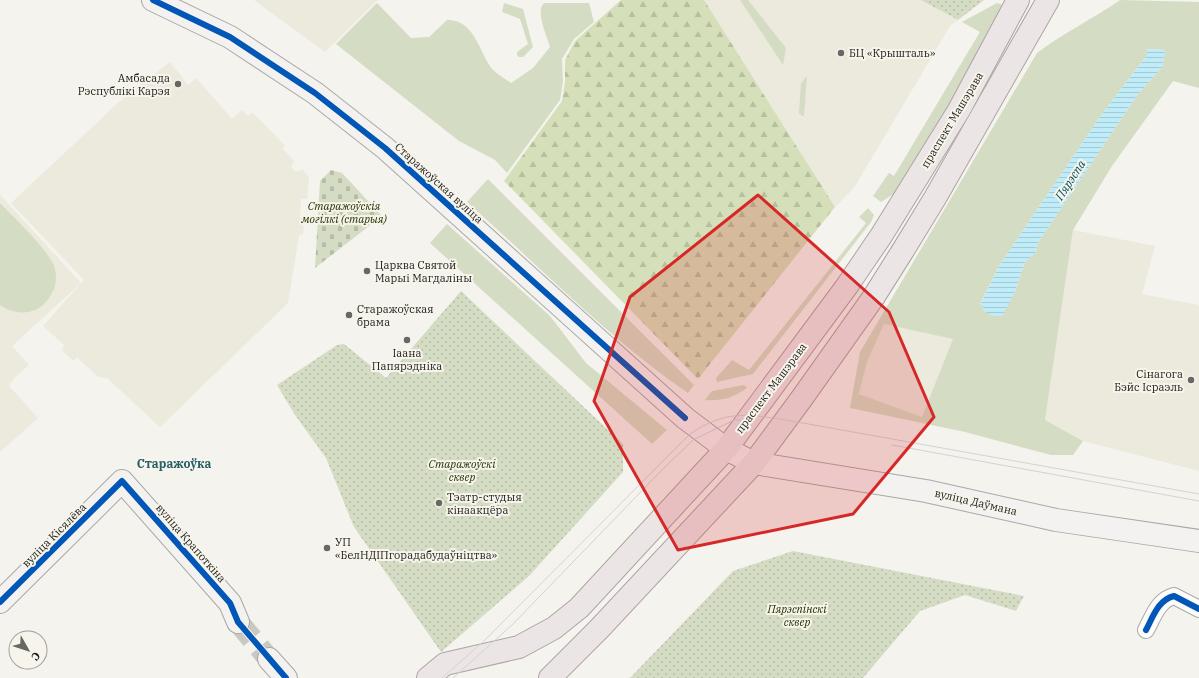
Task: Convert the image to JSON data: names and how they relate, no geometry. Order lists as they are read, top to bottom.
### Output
{
  "streets": {
    "main road": [
      "праспект Машэрава",
      "Старажоўская вуліца",
      "вуліца Даўмана",
      "вуліца Кісялёва",
      "вуліца Крапоткіна"
    ]
  },
  "crossings": [
    ["праспект Машэрава", "Старажоўская вуліца"],
    ["Старажоўская вуліца", "вуліца Даўмана"],
    ["вуліца Кісялёва", "вуліца Крапоткіна"]
  ],
  "districts": ["Старажоўка"],
  "water": ["Пярэспа"],
  "parks": ["Старажоўскія могілкі (старыя)", "Старажоўскі сквер", "Пярэспінскі сквер"],
  "places": [
    "БЦ «Крышталь»",
    "Амбасада Рэспублікі Карэя",
    "Царква Святой Марыі Магдаліны",
    "Старажоўская брама",
    "Іаана Папярэдніка",
    "Сінагога Бэйс Ісраэль",
    "Тэатр-студыя кінаакцёра",
    "УП «БелНДІПгорадабудаўніцтва»"
  ],
  "north": "bottom right"
}
